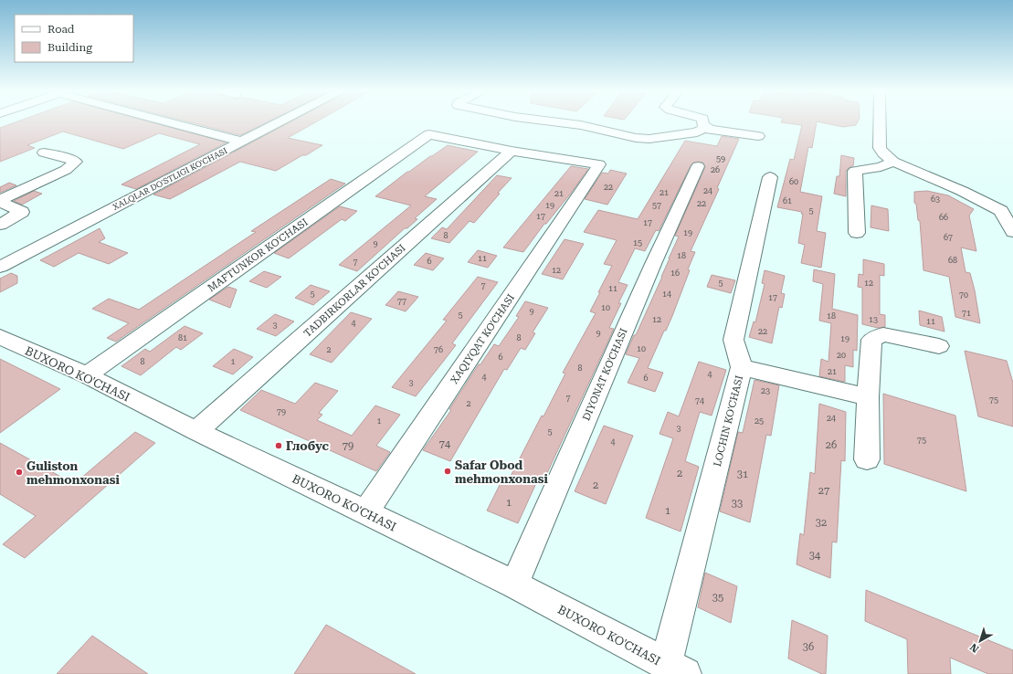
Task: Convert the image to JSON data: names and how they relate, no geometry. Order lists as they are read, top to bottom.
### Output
{
  "streets": {
    "street": [
      "XALQLAR DO'STLIGI KO'CHASI",
      "MAFTUNKOR KO'CHASI",
      "TADBIRKORLAR KO'CHASI",
      "XAQIYQAT KO'CHASI",
      "BUXORO KO'CHASI",
      "DIYONAT KO'CHASI",
      "LOCHIN KO'CHASI"
    ]
  },
  "crossings": [
    ["MAFTUNKOR KO'CHASI", "TADBIRKORLAR KO'CHASI"],
    ["MAFTUNKOR KO'CHASI", "XAQIYQAT KO'CHASI"],
    ["MAFTUNKOR KO'CHASI", "BUXORO KO'CHASI"],
    ["TADBIRKORLAR KO'CHASI", "XAQIYQAT KO'CHASI"],
    ["TADBIRKORLAR KO'CHASI", "BUXORO KO'CHASI"],
    ["XAQIYQAT KO'CHASI", "BUXORO KO'CHASI"],
    ["BUXORO KO'CHASI", "DIYONAT KO'CHASI"],
    ["BUXORO KO'CHASI", "LOCHIN KO'CHASI"]
  ],
  "places": ["Глобус", "Safar Obod mehmonxonasi", "Guliston mehmonxonasi"],
  "house_numbers": [
    "59",
    "26",
    "60",
    "22",
    "24",
    "21",
    "21",
    "63",
    "61",
    "22",
    "19",
    "57",
    "5",
    "17",
    "66",
    "17",
    "19",
    "8",
    "67",
    "15",
    "9",
    "18",
    "11",
    "68",
    "6",
    "7",
    "12",
    "16",
    "5",
    "12",
    "7",
    "11",
    "5",
    "14",
    "70",
    "17",
    "77",
    "10",
    "9",
    "71",
    "5",
    "18",
    "12",
    "13",
    "11",
    "4",
    "3",
    "22",
    "9",
    "81",
    "8",
    "19",
    "10",
    "2",
    "76",
    "20",
    "6",
    "8",
    "1",
    "8",
    "21",
    "4",
    "4",
    "6",
    "3",
    "23",
    "7",
    "75",
    "74",
    "2",
    "79",
    "24",
    "1",
    "25",
    "3",
    "5",
    "75",
    "4",
    "74",
    "26",
    "79",
    "2",
    "31",
    "2",
    "27",
    "1",
    "33",
    "1",
    "32",
    "34",
    "35",
    "36"
  ],
  "legend": ["Road", "Building"],
  "north": "bottom left"
}
